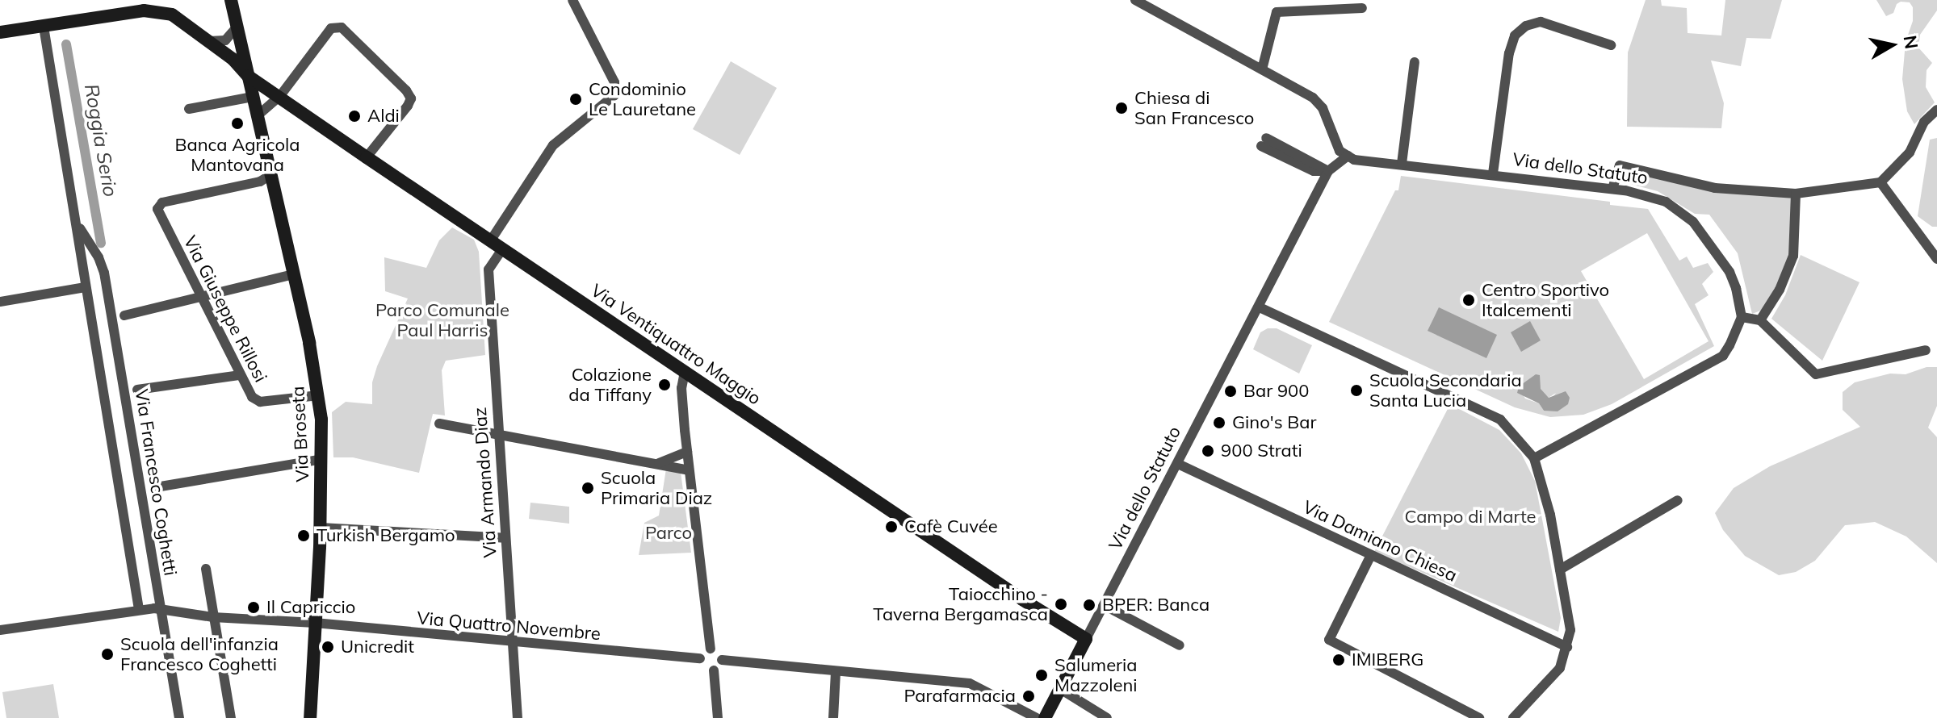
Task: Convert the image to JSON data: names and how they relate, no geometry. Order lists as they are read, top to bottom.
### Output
{
  "streets": {
    "street": [
      "Via dello Statuto",
      "Via Giuseppe Rillosi",
      "Via Ventiquattro Maggio",
      "Via Broseta",
      "Via Francesco Coghetti",
      "Via Armando Diaz",
      "Via Damiano Chiesa",
      "Via Quattro Novembre"
    ]
  },
  "crossings": [
    ["Via dello Statuto", "Via Ventiquattro Maggio"],
    ["Via dello Statuto", "Via Damiano Chiesa"],
    ["Via Giuseppe Rillosi", "Via Broseta"],
    ["Via Ventiquattro Maggio", "Via Broseta"],
    ["Via Ventiquattro Maggio", "Via Francesco Coghetti"],
    ["Via Ventiquattro Maggio", "Via Armando Diaz"],
    ["Via Broseta", "Via Quattro Novembre"],
    ["Via Francesco Coghetti", "Via Quattro Novembre"],
    ["Via Armando Diaz", "Via Quattro Novembre"]
  ],
  "water": ["Roggia Serio"],
  "parks": ["Parco Comunale Paul Harris", "Campo di Marte", "Parco"],
  "places": [
    "Condominio Le Lauretane",
    "Chiesa di San Francesco",
    "Aldi",
    "Banca Agricola Mantovana",
    "Centro Sportivo Italcementi",
    "Colazione da Tiffany",
    "Scuola Secondaria Santa Lucia",
    "Bar 900",
    "Gino's Bar",
    "900 Strati",
    "Scuola Primaria Diaz",
    "Cafè Cuvée",
    "Turkish Bergamo",
    "Taiocchino - Taverna Bergamasca",
    "BPER: Banca",
    "Il Capriccio",
    "Unicredit",
    "Scuola dell'infanzia Francesco Coghetti",
    "IMIBERG",
    "Salumeria Mazzoleni",
    "Parafarmacia"
  ],
  "north": "right"
}
